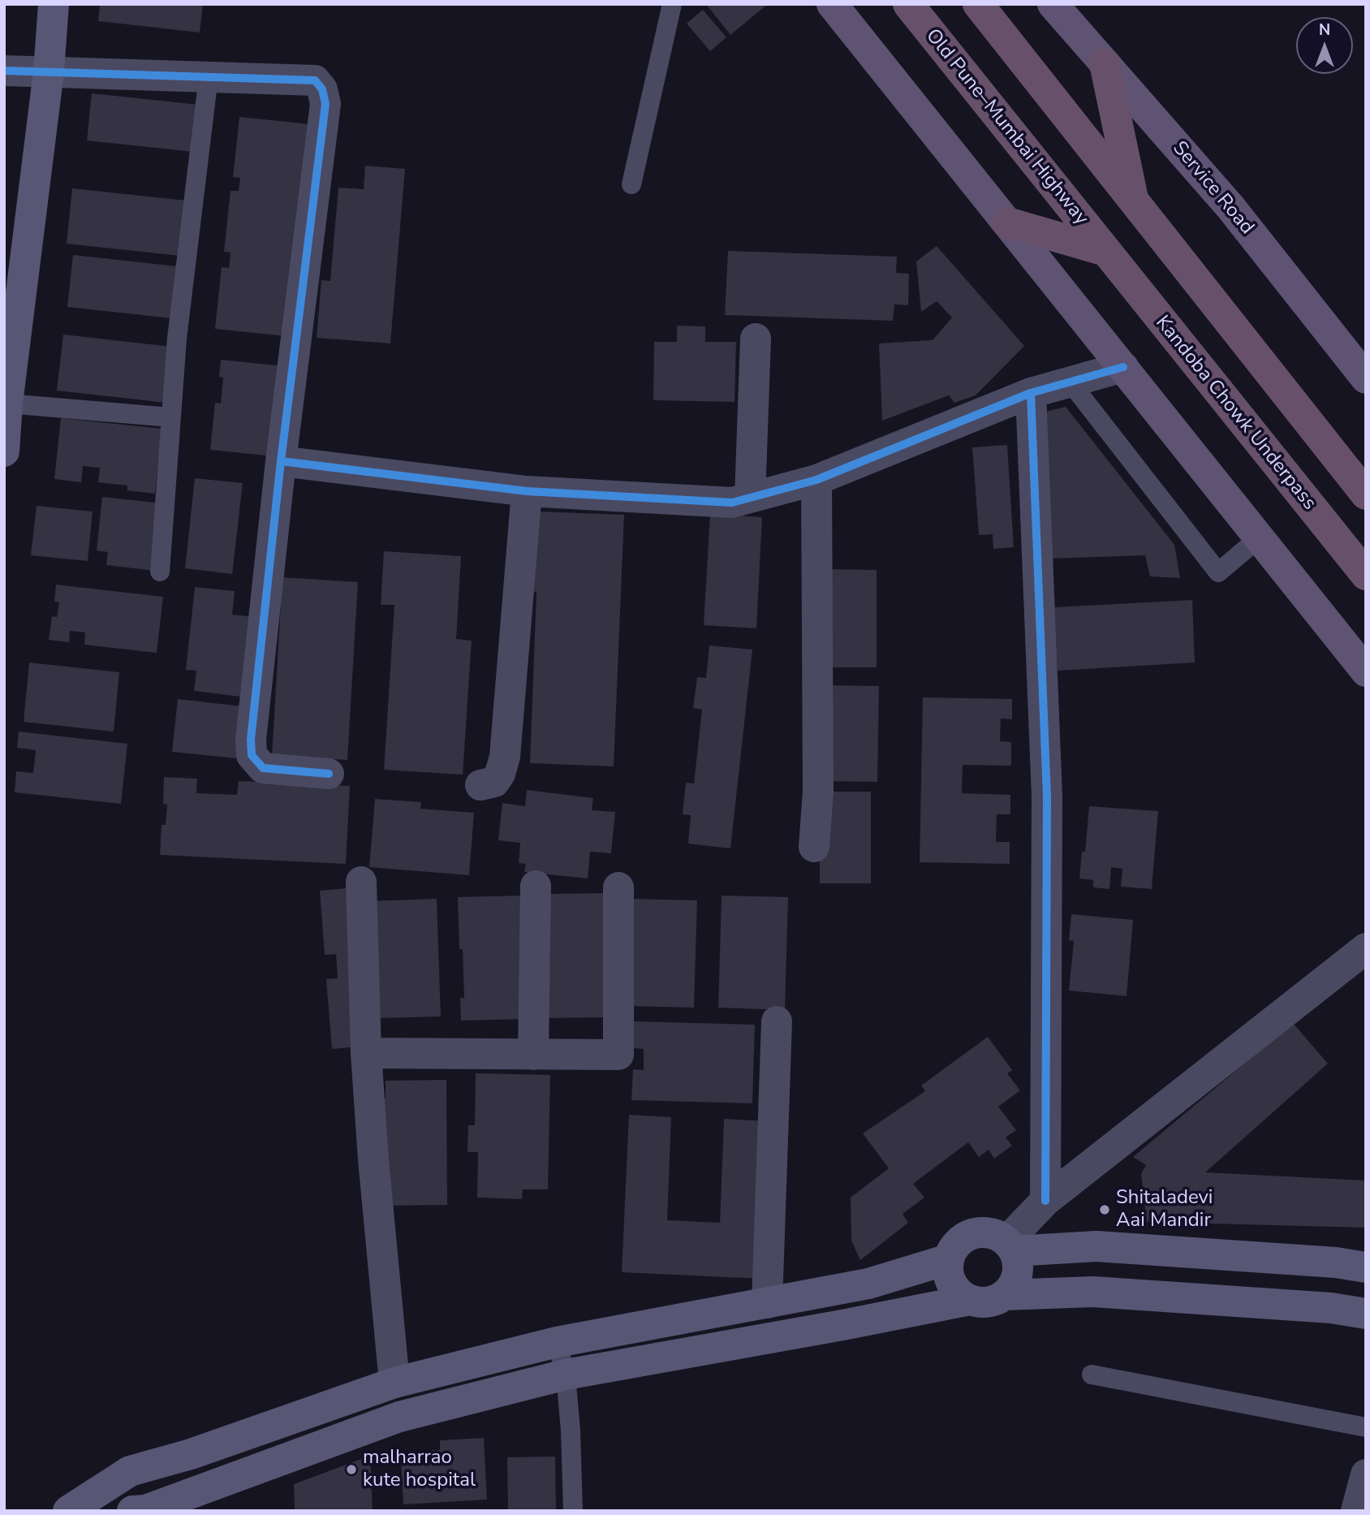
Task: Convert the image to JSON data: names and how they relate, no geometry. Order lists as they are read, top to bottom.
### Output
{
  "streets": {
    "highway": ["Old Pune–Mumbai Highway", "Kandoba Chowk Underpass"],
    "main road": ["Service Road"]
  },
  "crossings": [
    ["Old Pune–Mumbai Highway", "Kandoba Chowk Underpass"]
  ],
  "places": ["Shitaladevi Aai Mandir", "malharrao kute hospital"],
  "north": "top"
}
